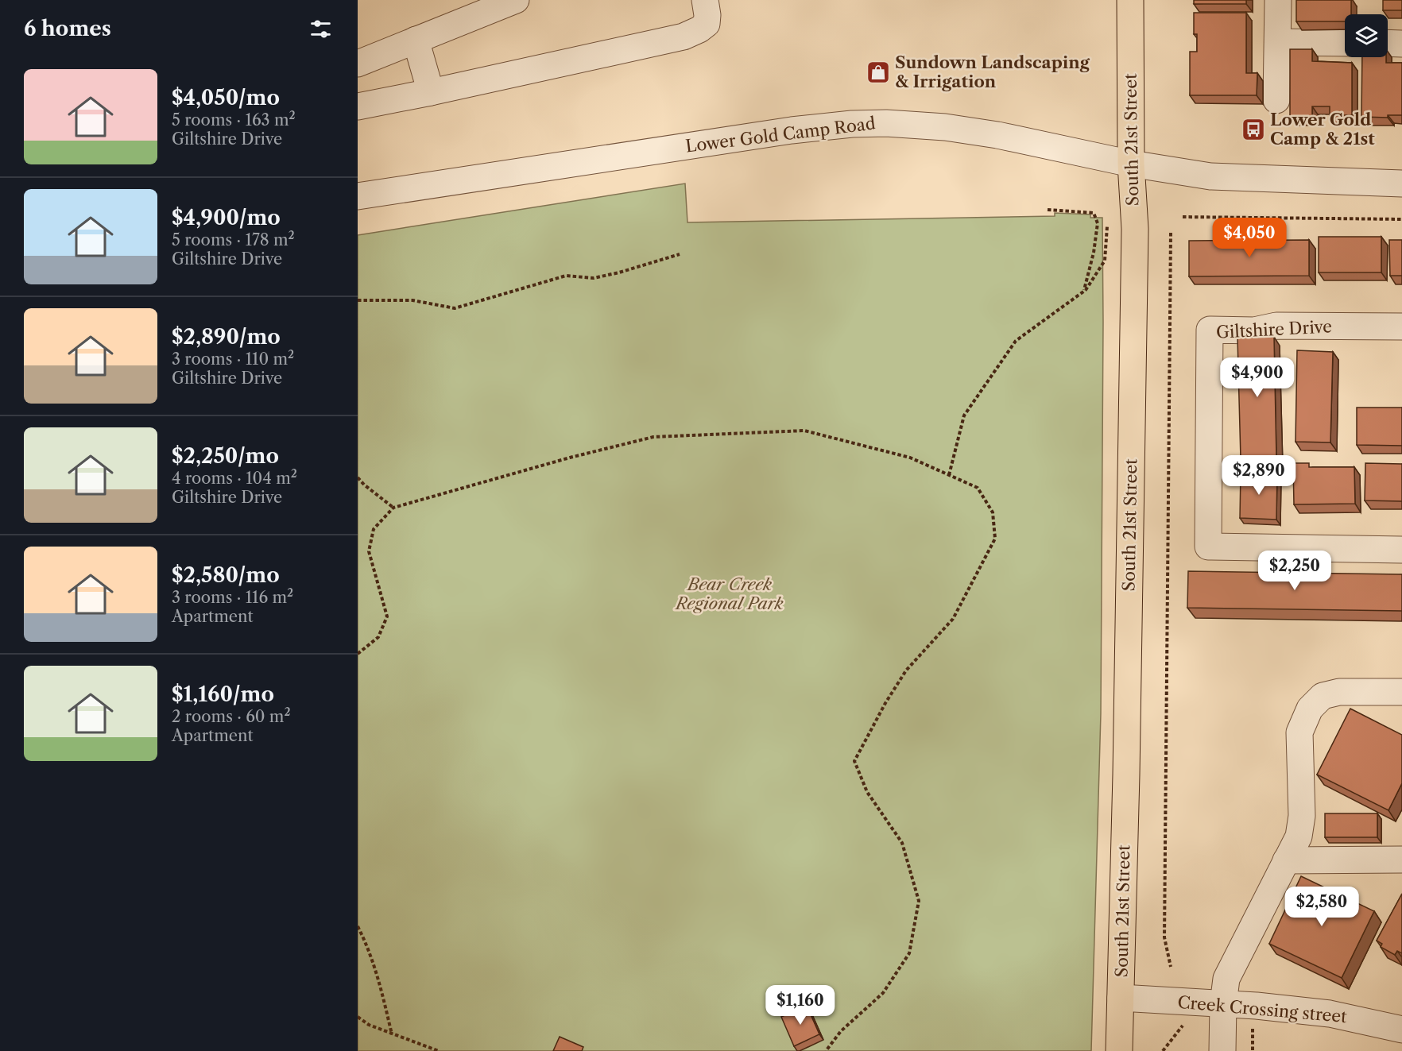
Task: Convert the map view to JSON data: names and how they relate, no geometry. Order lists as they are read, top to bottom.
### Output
{
  "streets": {
    "main road": ["South 21st Street"],
    "street": ["Lower Gold Camp Road", "Giltshire Drive", "Creek Crossing street"]
  },
  "crossings": [
    ["Lower Gold Camp Road", "South 21st Street"],
    ["South 21st Street", "Creek Crossing street"]
  ],
  "parks": ["Bear Creek Regional Park"],
  "places": {
    "shop": ["Sundown Landscaping & Irrigation"],
    "bus stop": ["Lower Gold Camp & 21st"]
  },
  "page": {
    "heading": "6 homes",
    "list": [
      {
        "name": "$4,050/mo",
        "note": "5 rooms · 163 m² · Giltshire Drive"
      },
      {
        "name": "$4,900/mo",
        "note": "5 rooms · 178 m² · Giltshire Drive"
      },
      {
        "name": "$2,890/mo",
        "note": "3 rooms · 110 m² · Giltshire Drive"
      },
      {
        "name": "$2,250/mo",
        "note": "4 rooms · 104 m² · Giltshire Drive"
      },
      {
        "name": "$2,580/mo",
        "note": "3 rooms · 116 m² · Apartment"
      },
      {
        "name": "$1,160/mo",
        "note": "2 rooms · 60 m² · Apartment"
      }
    ],
    "price": [
      "$4,050",
      "$4,900",
      "$2,890",
      "$2,250",
      "$2,580",
      "$1,160"
    ]
  }
}
